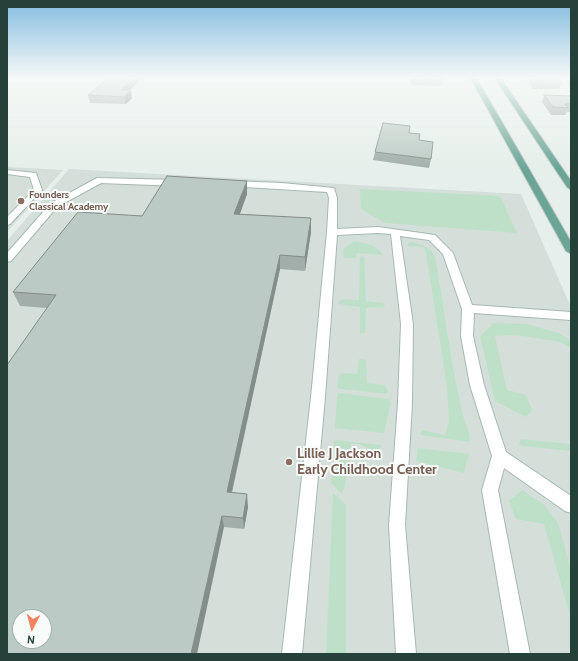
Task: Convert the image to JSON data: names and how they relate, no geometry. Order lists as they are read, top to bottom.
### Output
{
  "places": ["Founders Classical Academy", "Lillie J Jackson Early Childhood Center"],
  "north": "bottom"
}
